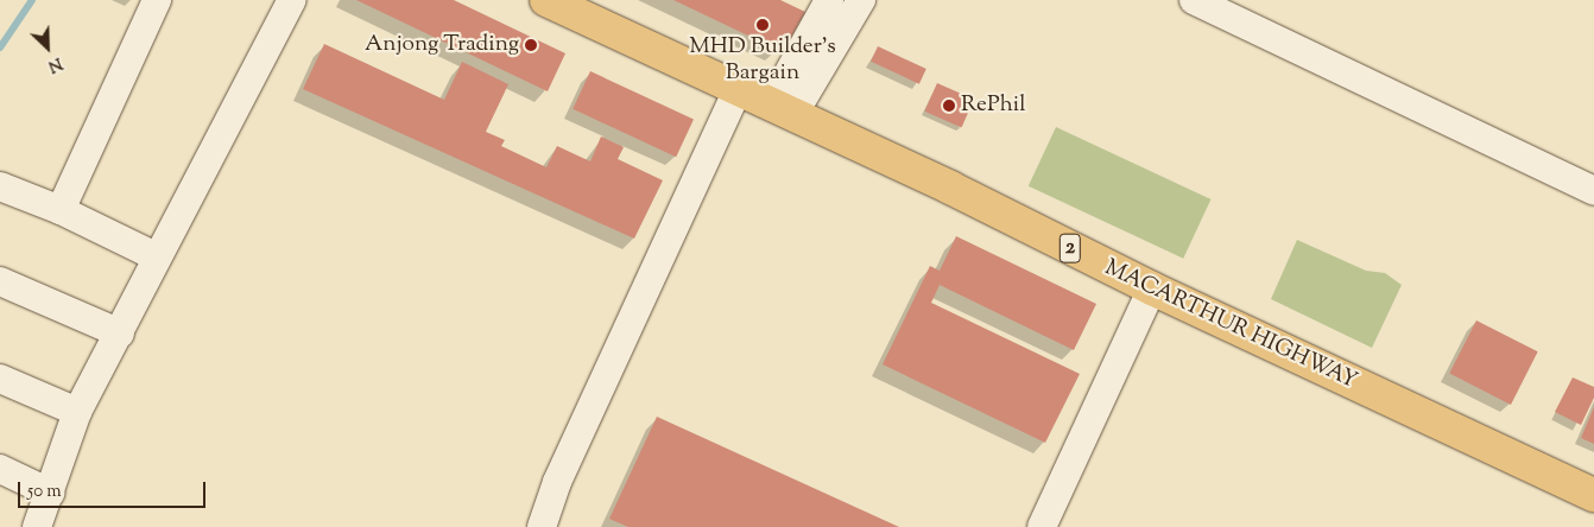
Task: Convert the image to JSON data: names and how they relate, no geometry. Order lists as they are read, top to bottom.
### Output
{
  "streets": {
    "highway": ["2", "MACARTHUR HIGHWAY"]
  },
  "places": ["MHD Builder’s Bargain", "Anjong Trading", "RePhil"],
  "scale_bar": "50 m",
  "north": "bottom right"
}
